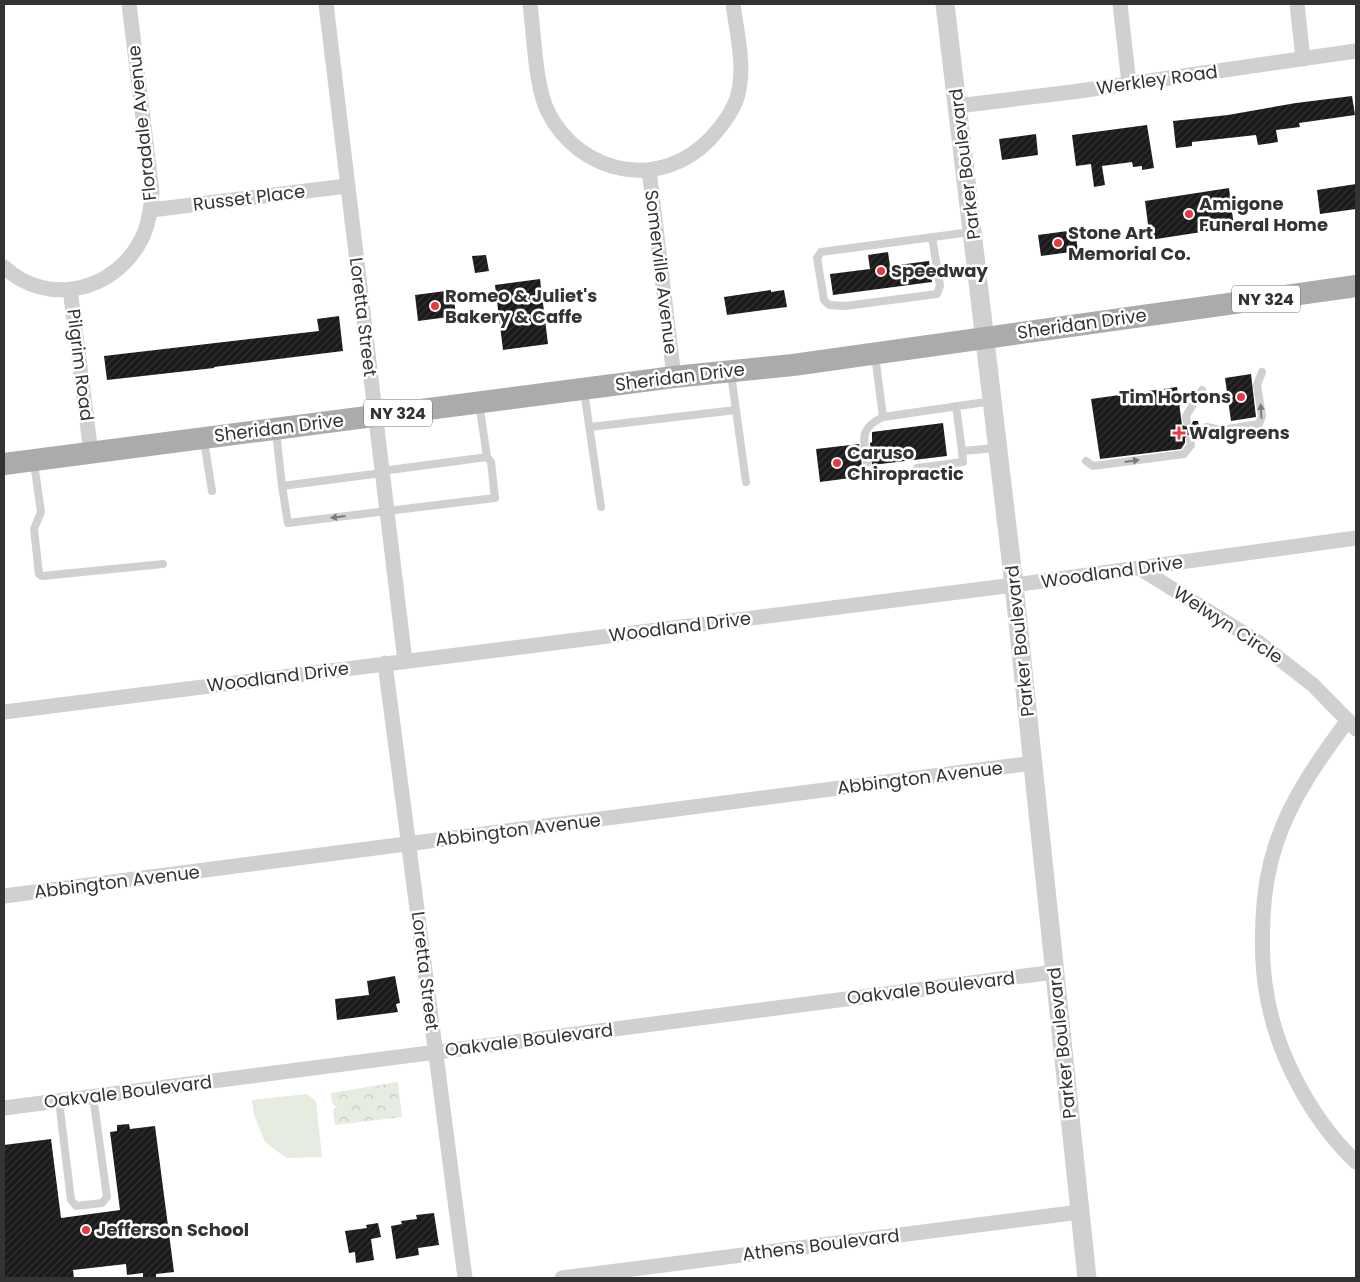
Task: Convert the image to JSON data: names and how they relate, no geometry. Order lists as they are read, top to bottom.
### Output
{
  "streets": {
    "main road": ["NY 324", "Sheridan Drive"],
    "street": [
      "Werkley Road",
      "Floradale Avenue",
      "Parker Boulevard",
      "Russet Place",
      "Somerville Avenue",
      "Loretta Street",
      "Pilgrim Road",
      "Woodland Drive",
      "Welwyn Circle",
      "Abbington Avenue",
      "Oakvale Boulevard",
      "Athens Boulevard"
    ]
  },
  "crossings": [
    ["Werkley Road", "Parker Boulevard"],
    ["Floradale Avenue", "Russet Place"],
    ["Floradale Avenue", "Pilgrim Road"],
    ["Parker Boulevard", "Sheridan Drive"],
    ["Parker Boulevard", "Woodland Drive"],
    ["Parker Boulevard", "Abbington Avenue"],
    ["Parker Boulevard", "Oakvale Boulevard"],
    ["Parker Boulevard", "Athens Boulevard"],
    ["Russet Place", "Loretta Street"],
    ["Somerville Avenue", "Sheridan Drive"],
    ["Loretta Street", "Sheridan Drive"],
    ["Loretta Street", "Woodland Drive"],
    ["Loretta Street", "Abbington Avenue"],
    ["Loretta Street", "Oakvale Boulevard"],
    ["Sheridan Drive", "Pilgrim Road"],
    ["Woodland Drive", "Welwyn Circle"]
  ],
  "places": {
    "other": [
      "Amigone Funeral Home",
      "Stone Art Memorial Co.",
      "Speedway",
      "Romeo & Juliet's Bakery & Caffe",
      "Tim Hortons",
      "Caruso Chiropractic",
      "Jefferson School"
    ],
    "health": ["Walgreens"]
  }
}
